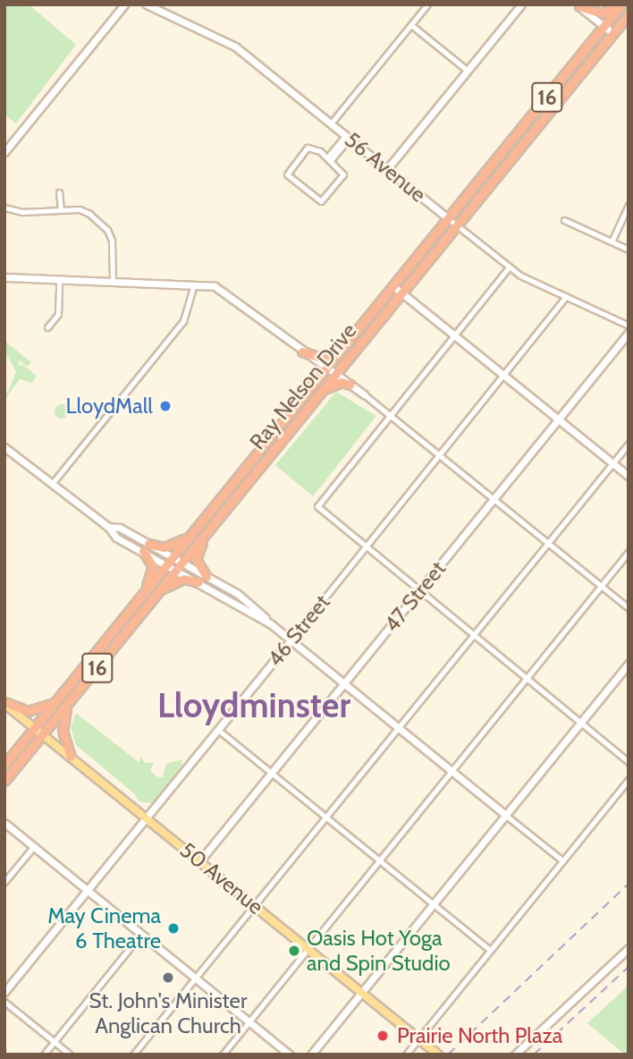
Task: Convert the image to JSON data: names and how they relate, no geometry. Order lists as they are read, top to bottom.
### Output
{
  "streets": {
    "highway": ["16", "Ray Nelson Drive"],
    "main road": ["50 Avenue"],
    "street": ["56 Avenue", "47 Street", "46 Street"]
  },
  "crossings": [
    ["56 Avenue", "Ray Nelson Drive"],
    ["56 Avenue", "46 Street"],
    ["Ray Nelson Drive", "50 Avenue"],
    ["47 Street", "50 Avenue"],
    ["46 Street", "50 Avenue"]
  ],
  "districts": ["Lloydminster"],
  "places": [
    "LloydMall",
    "May Cinema 6 Theatre",
    "Oasis Hot Yoga and Spin Studio",
    "St. John's Minister Anglican Church",
    "Prairie North Plaza"
  ]
}
